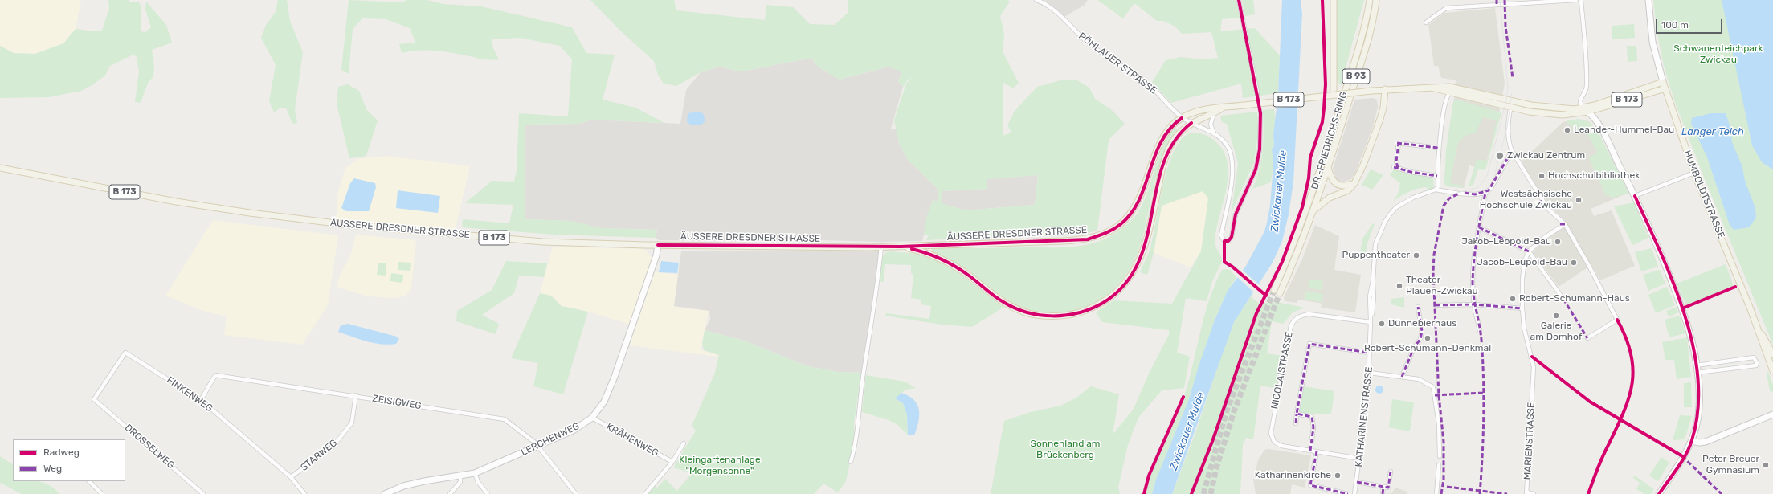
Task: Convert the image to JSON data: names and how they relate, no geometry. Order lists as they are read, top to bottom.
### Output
{
  "streets": {
    "main road": [
      "B 93",
      "B 173",
      "DR.-FRIEDRICHS-RING",
      "HUMBOLDTSTRASSE",
      "ÄUSSERE DRESDNER STRASSE",
      "LERCHENWEG"
    ],
    "street": [
      "PÖHLAUER STRASSE",
      "NICOLAISTRASSE",
      "FINKENWEG",
      "ZEISIGWEG",
      "KATHARINENSTRASSE",
      "KRÄHENWEG",
      "MARIENSTRASSE",
      "DROSSELWEG",
      "STARWEG"
    ]
  },
  "crossings": [
    ["PÖHLAUER STRASSE", "ÄUSSERE DRESDNER STRASSE"],
    ["B 173", "HUMBOLDTSTRASSE"],
    ["B 173", "ÄUSSERE DRESDNER STRASSE"],
    ["ÄUSSERE DRESDNER STRASSE", "LERCHENWEG"],
    ["NICOLAISTRASSE", "KATHARINENSTRASSE"],
    ["FINKENWEG", "ZEISIGWEG"],
    ["FINKENWEG", "DROSSELWEG"],
    ["FINKENWEG", "STARWEG"],
    ["ZEISIGWEG", "LERCHENWEG"],
    ["ZEISIGWEG", "STARWEG"],
    ["LERCHENWEG", "KRÄHENWEG"]
  ],
  "water": ["Langer Teich", "Zwickauer Mulde"],
  "parks": ["Schwanenteichpark Zwickau", "Sonnenland am Brückenberg", "Kleingartenanlage \"Morgensonne\""],
  "places": [
    "Leander-Hummel-Bau",
    "Zwickau Zentrum",
    "Hochschulbibliothek",
    "Westsächsische Hochschule Zwickau",
    "Jakob-Leopold-Bau",
    "Puppentheater",
    "Jacob-Leupold-Bau",
    "Theater Plauen-Zwickau",
    "Robert-Schumann-Haus",
    "Galerie am Domhof",
    "Dünnebierhaus",
    "Robert-Schumann-Denkmal",
    "Peter Breuer Gymnasium",
    "Katharinenkirche"
  ],
  "legend": ["Radweg", "Weg"],
  "scale_bar": "100 m"
}
